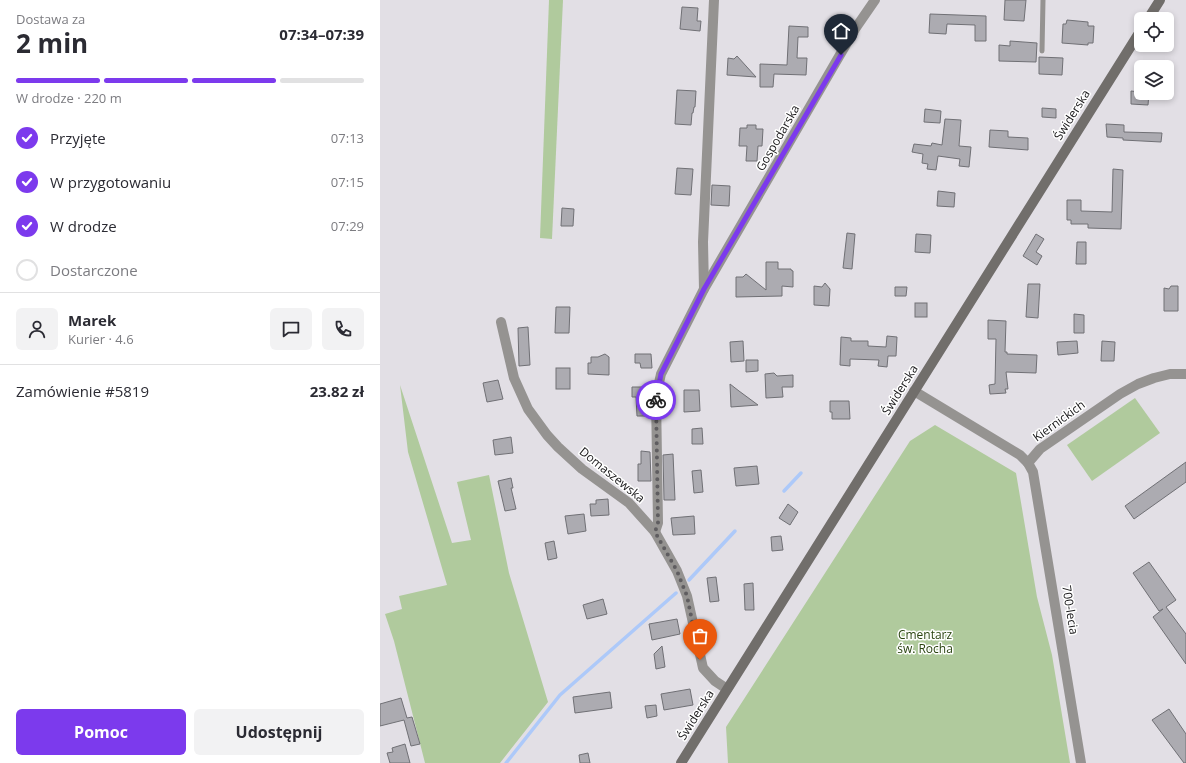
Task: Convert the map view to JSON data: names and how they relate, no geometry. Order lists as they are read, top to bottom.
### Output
{
  "streets": {
    "main road": ["Świderska"],
    "street": [
      "Gospodarska",
      "Kiernickich",
      "Domaszewska",
      "700-lecia"
    ]
  },
  "crossings": [
    ["Świderska", "Domaszewska"],
    ["Gospodarska", "Domaszewska"],
    ["Kiernickich", "700-lecia"]
  ],
  "parks": ["Cmentarz św. Rocha"],
  "page": {
    "heading": ["2 min", "Dostawa za", "07:34–07:39"],
    "panel": [
      "Marek",
      "Kurier · 4.6",
      "Zamówienie #5819",
      "23.82 zł"
    ],
    "bar": "W drodze · 220 m",
    "list": [
      ["Przyjęte", "07:13"],
      ["W przygotowaniu", "07:15"],
      ["W drodze", "07:29"],
      "Dostarczone"
    ],
    "buttons": ["Pomoc", "Udostępnij"]
  }
}
